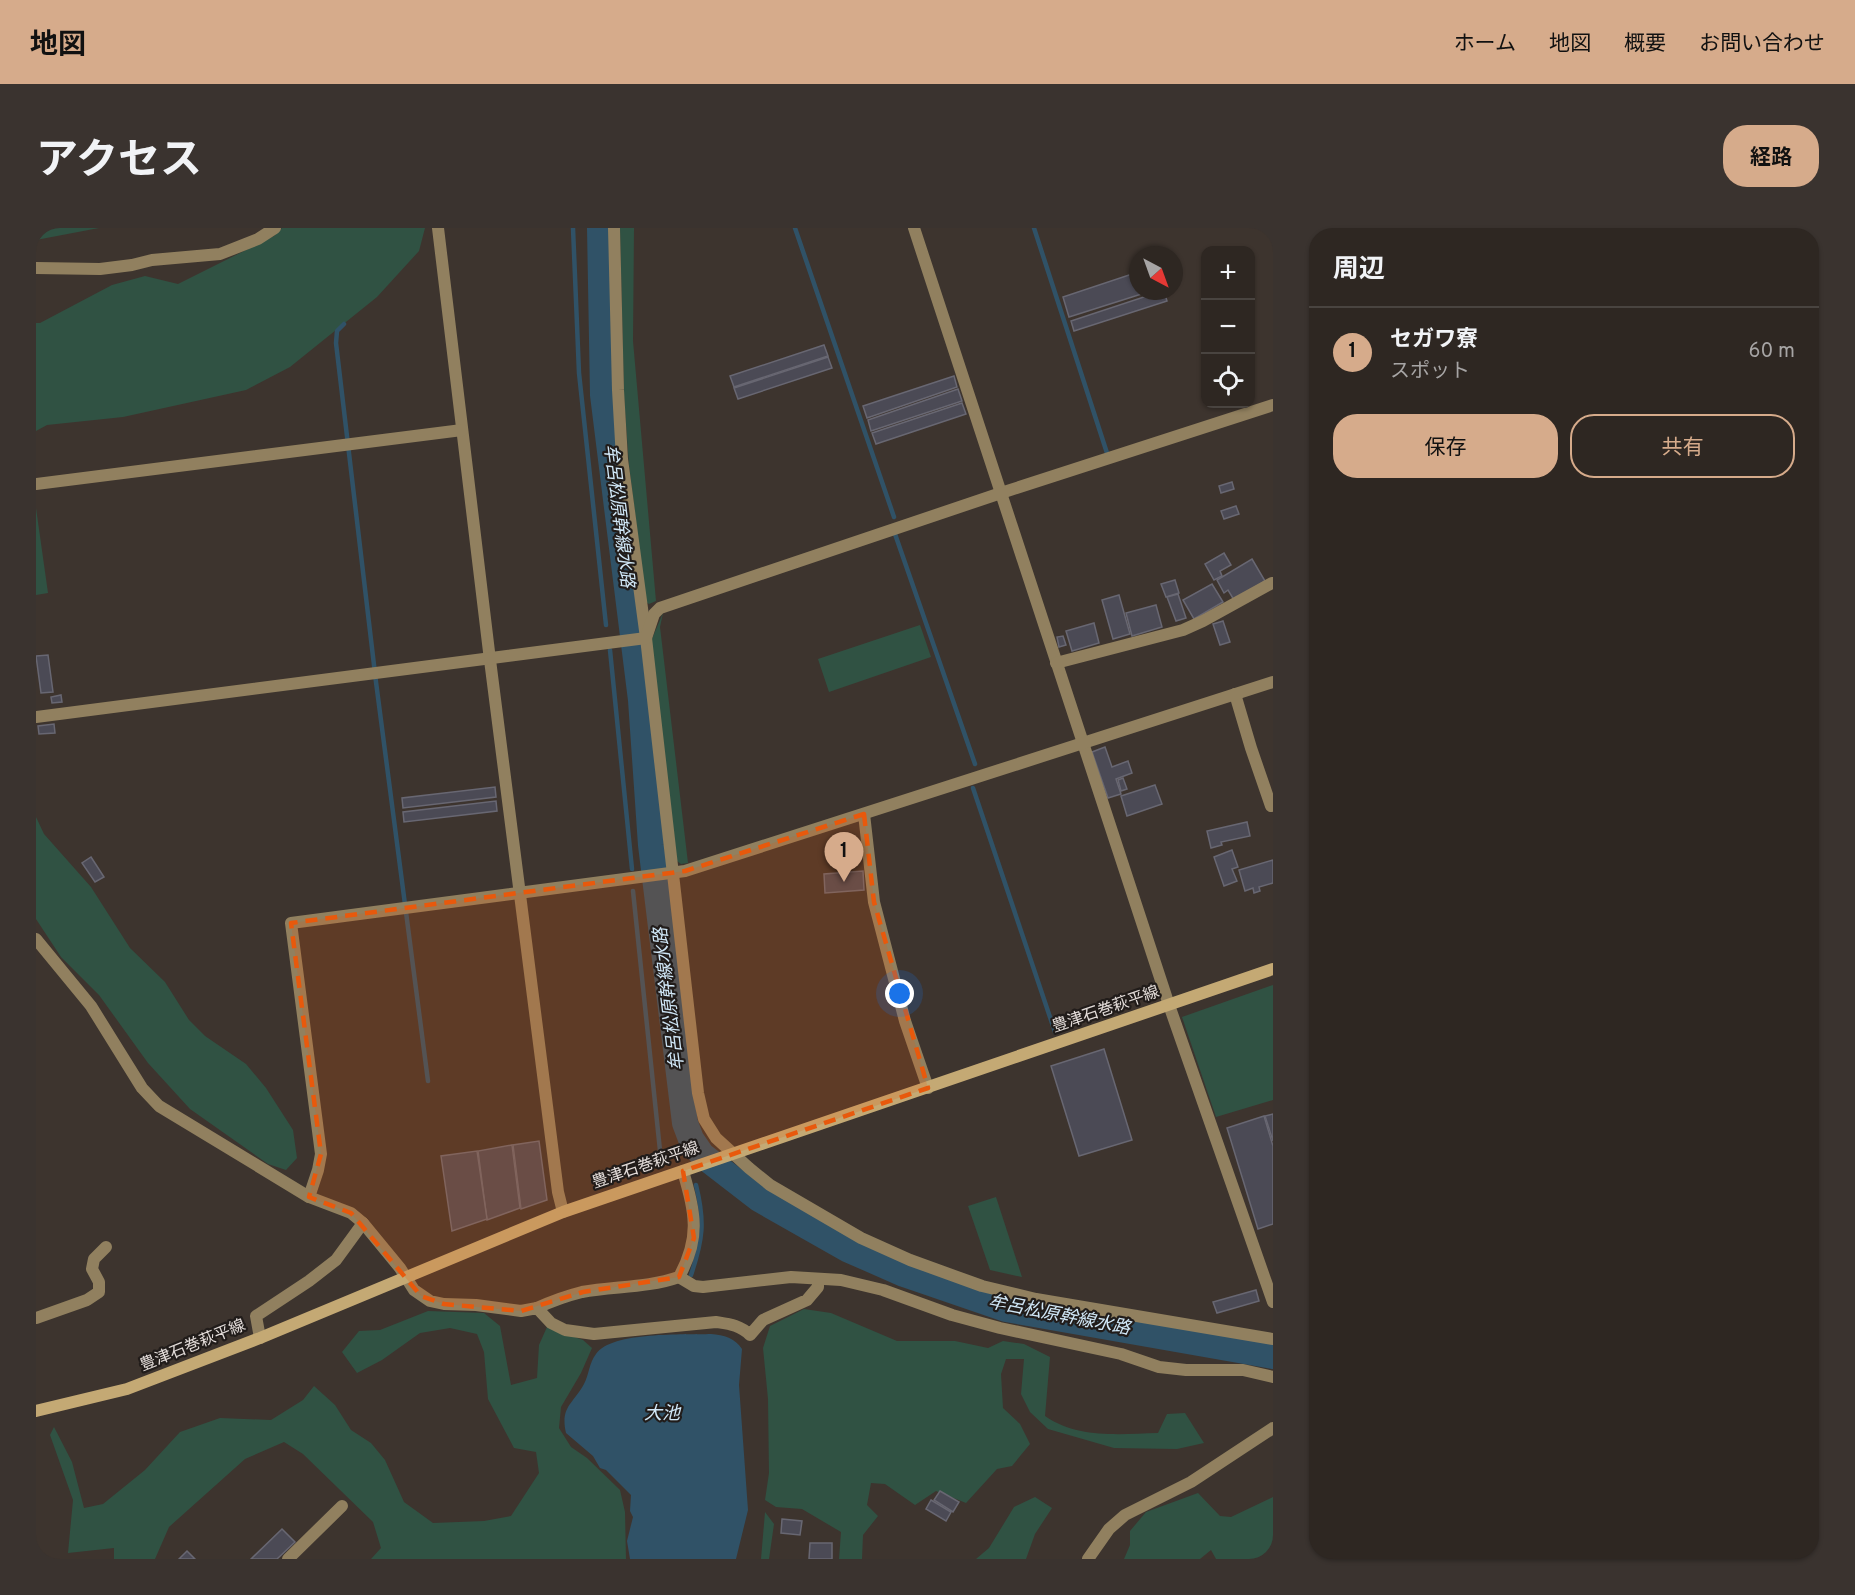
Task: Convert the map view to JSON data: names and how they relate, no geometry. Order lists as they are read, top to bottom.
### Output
{
  "streets": {
    "main road": ["豊津石巻萩平線"]
  },
  "water": ["牟呂松原幹線水路", "大池"],
  "north": "bottom right",
  "page": {
    "header": "地図",
    "nav": [
      "ホーム",
      "地図",
      "概要",
      "お問い合わせ"
    ],
    "title": "アクセス",
    "buttons": [
      "経路",
      ["保存", "共有"]
    ],
    "heading": "周辺",
    "map_buttons": ["+", "−"],
    "list": [
      {
        "mark": "1",
        "name": "セガワ寮",
        "note": "スポット",
        "value": "60 m"
      }
    ],
    "pins": "1"
  }
}
